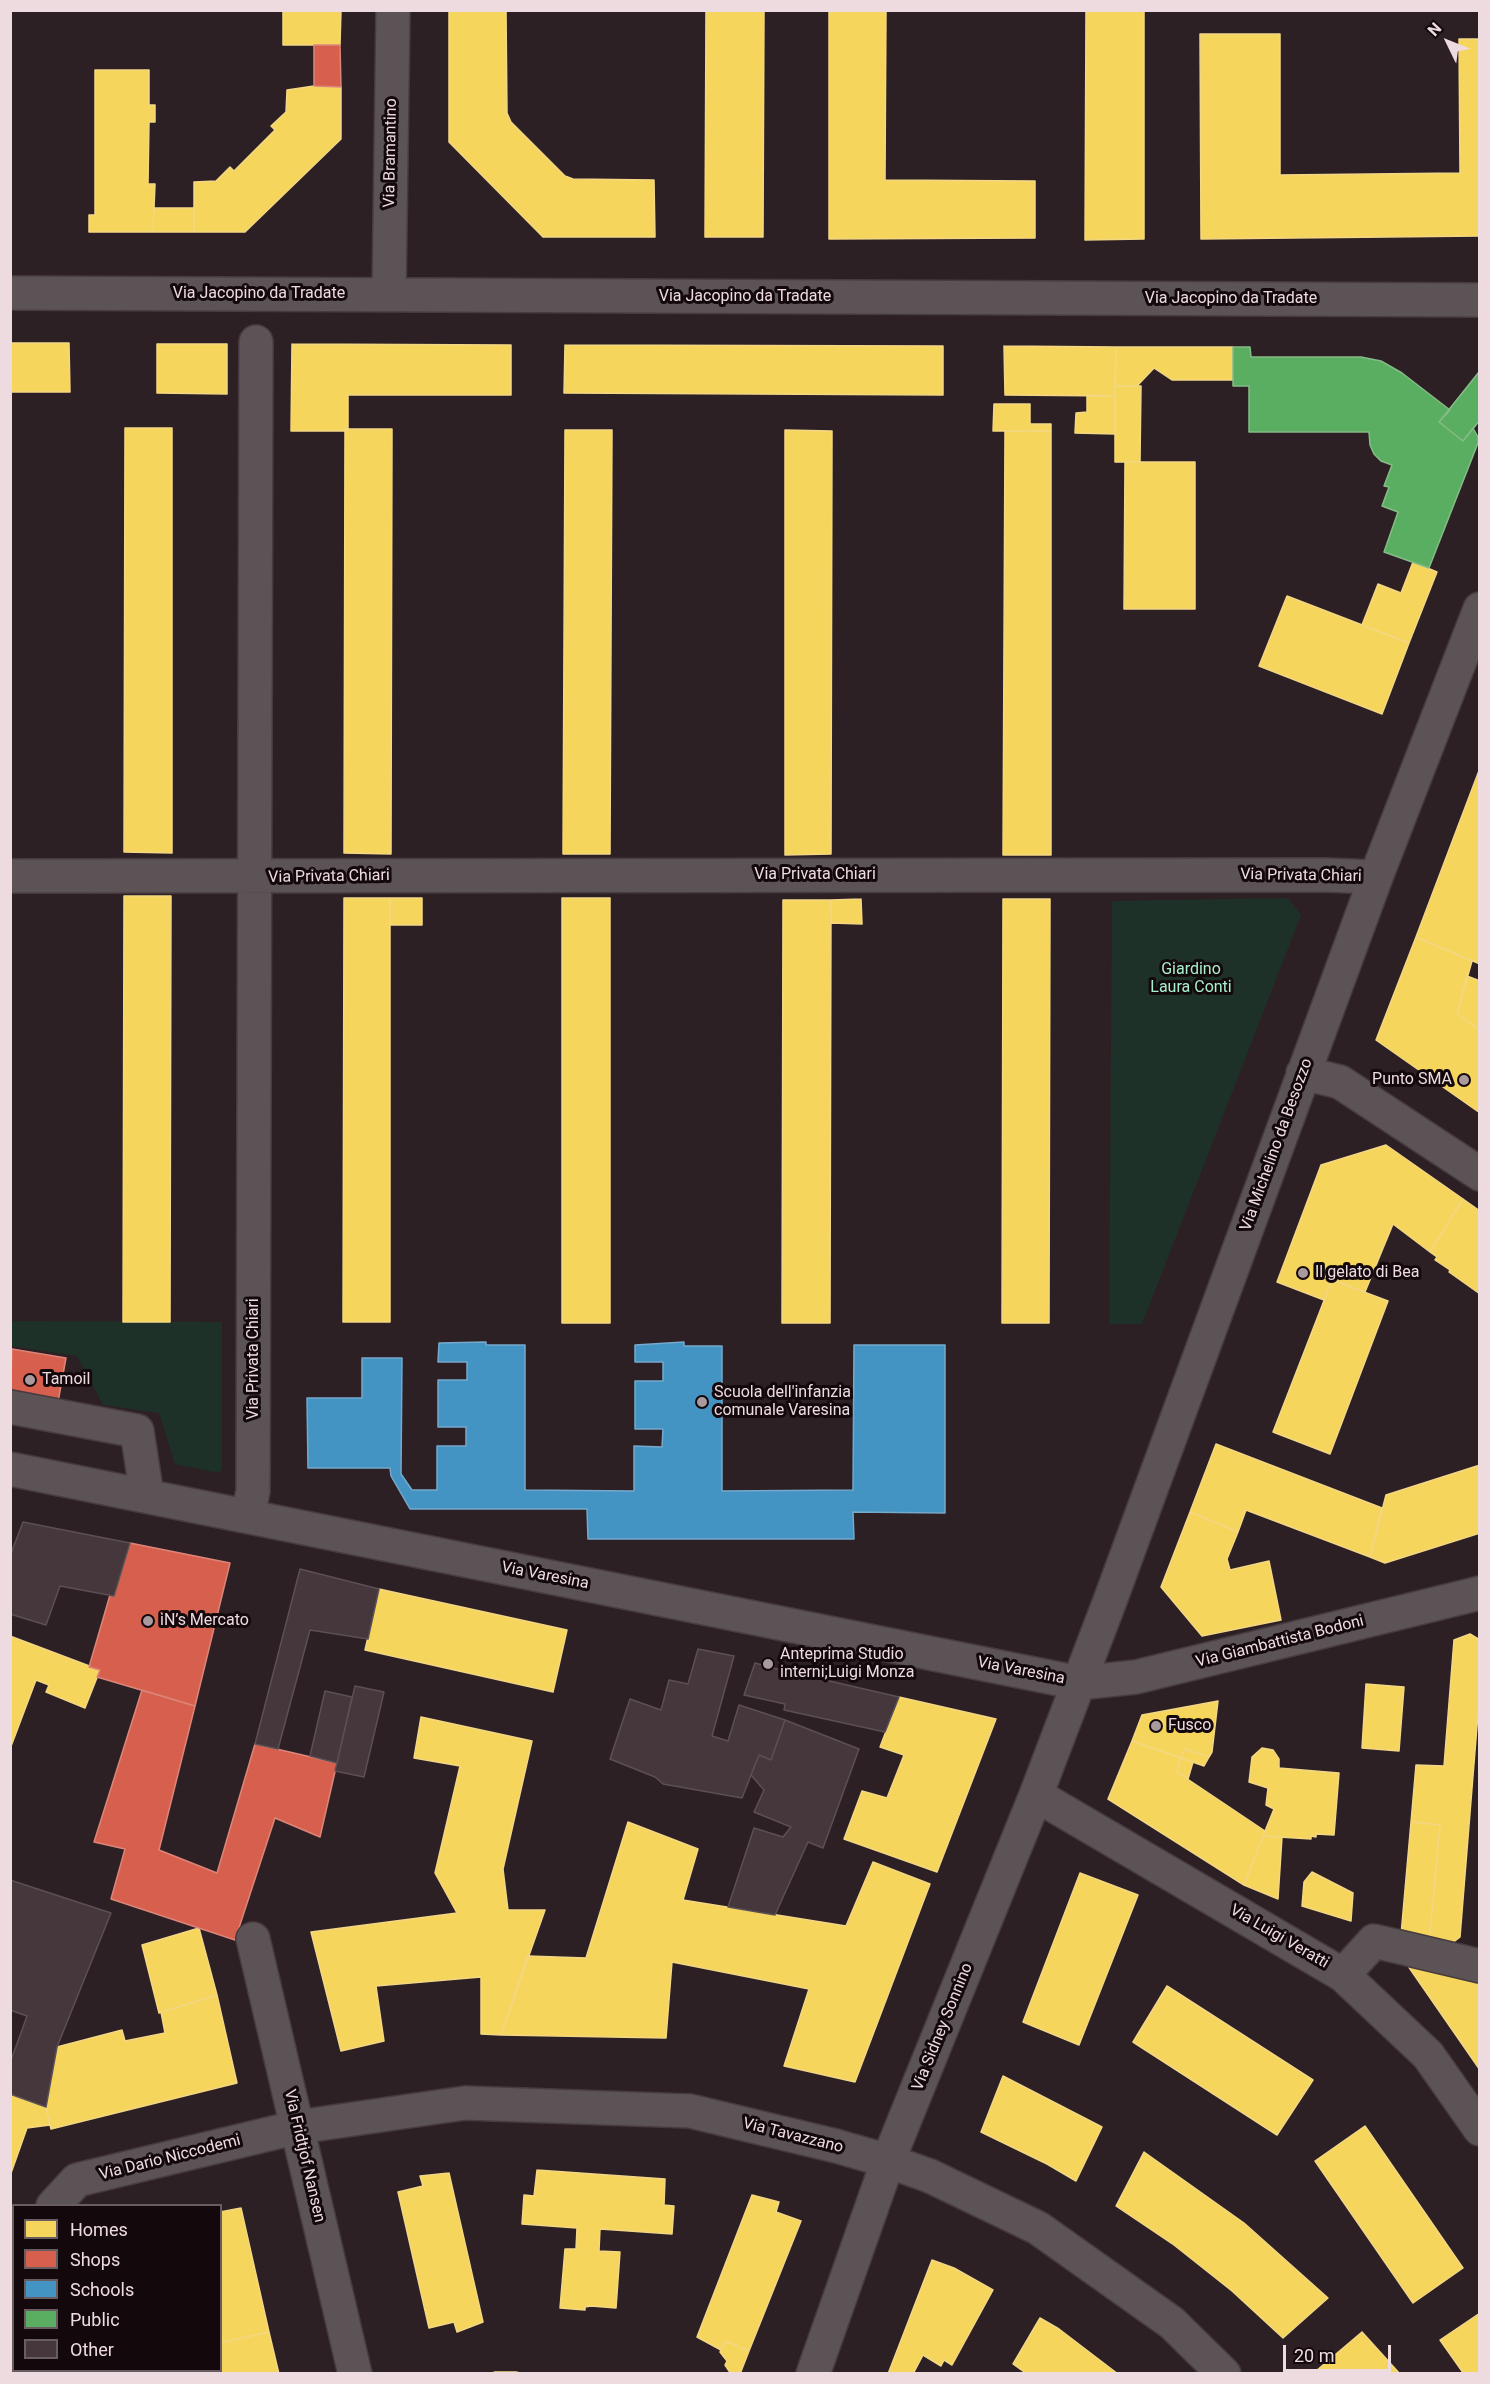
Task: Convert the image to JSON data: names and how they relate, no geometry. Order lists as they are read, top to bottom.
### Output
{
  "streets": {
    "street": [
      "Via Bramantino",
      "Via Jacopino da Tradate",
      "Via Privata Chiari",
      "Via Michelino da Besozzo",
      "Via Varesina",
      "Via Giambattista Bodoni",
      "Via Luigi Veratti",
      "Via Sidney Sonnino",
      "Via Tavazzano",
      "Via Fridtjof Nansen",
      "Via Dario Niccodemi"
    ]
  },
  "crossings": [
    ["Via Bramantino", "Via Jacopino da Tradate"],
    ["Via Privata Chiari", "Via Michelino da Besozzo"],
    ["Via Privata Chiari", "Via Varesina"],
    ["Via Michelino da Besozzo", "Via Varesina"],
    ["Via Michelino da Besozzo", "Via Giambattista Bodoni"],
    ["Via Michelino da Besozzo", "Via Sidney Sonnino"],
    ["Via Varesina", "Via Giambattista Bodoni"],
    ["Via Varesina", "Via Sidney Sonnino"],
    ["Via Giambattista Bodoni", "Via Sidney Sonnino"],
    ["Via Luigi Veratti", "Via Sidney Sonnino"],
    ["Via Sidney Sonnino", "Via Tavazzano"],
    ["Via Tavazzano", "Via Fridtjof Nansen"],
    ["Via Tavazzano", "Via Dario Niccodemi"],
    ["Via Fridtjof Nansen", "Via Dario Niccodemi"]
  ],
  "parks": ["Giardino Laura Conti"],
  "places": [
    "Punto SMA",
    "Il gelato di Bea",
    "Tamoil",
    "Scuola dell'infanzia comunale Varesina",
    "iN’s Mercato",
    "Anteprima Studio interni;Luigi Monza",
    "Fusco"
  ],
  "legend": [
    "Homes",
    "Shops",
    "Schools",
    "Public",
    "Other"
  ],
  "scale_bar": "20 m",
  "north": "top left"
}
